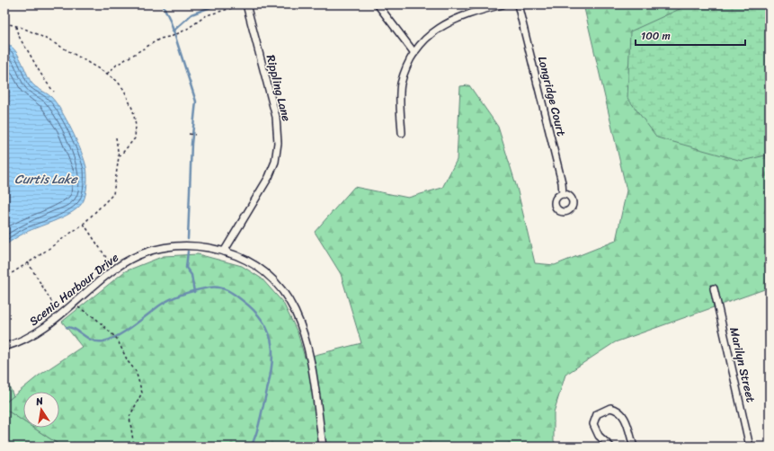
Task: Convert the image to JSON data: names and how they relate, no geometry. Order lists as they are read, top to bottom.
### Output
{
  "streets": {
    "street": [
      "Rippling Lane",
      "Longridge Court",
      "Scenic Harbour Drive",
      "Marilyn Street"
    ]
  },
  "crossings": [
    ["Rippling Lane", "Scenic Harbour Drive"]
  ],
  "water": ["Curtis Lake"],
  "scale_bar": "100 m",
  "north": "top"
}
